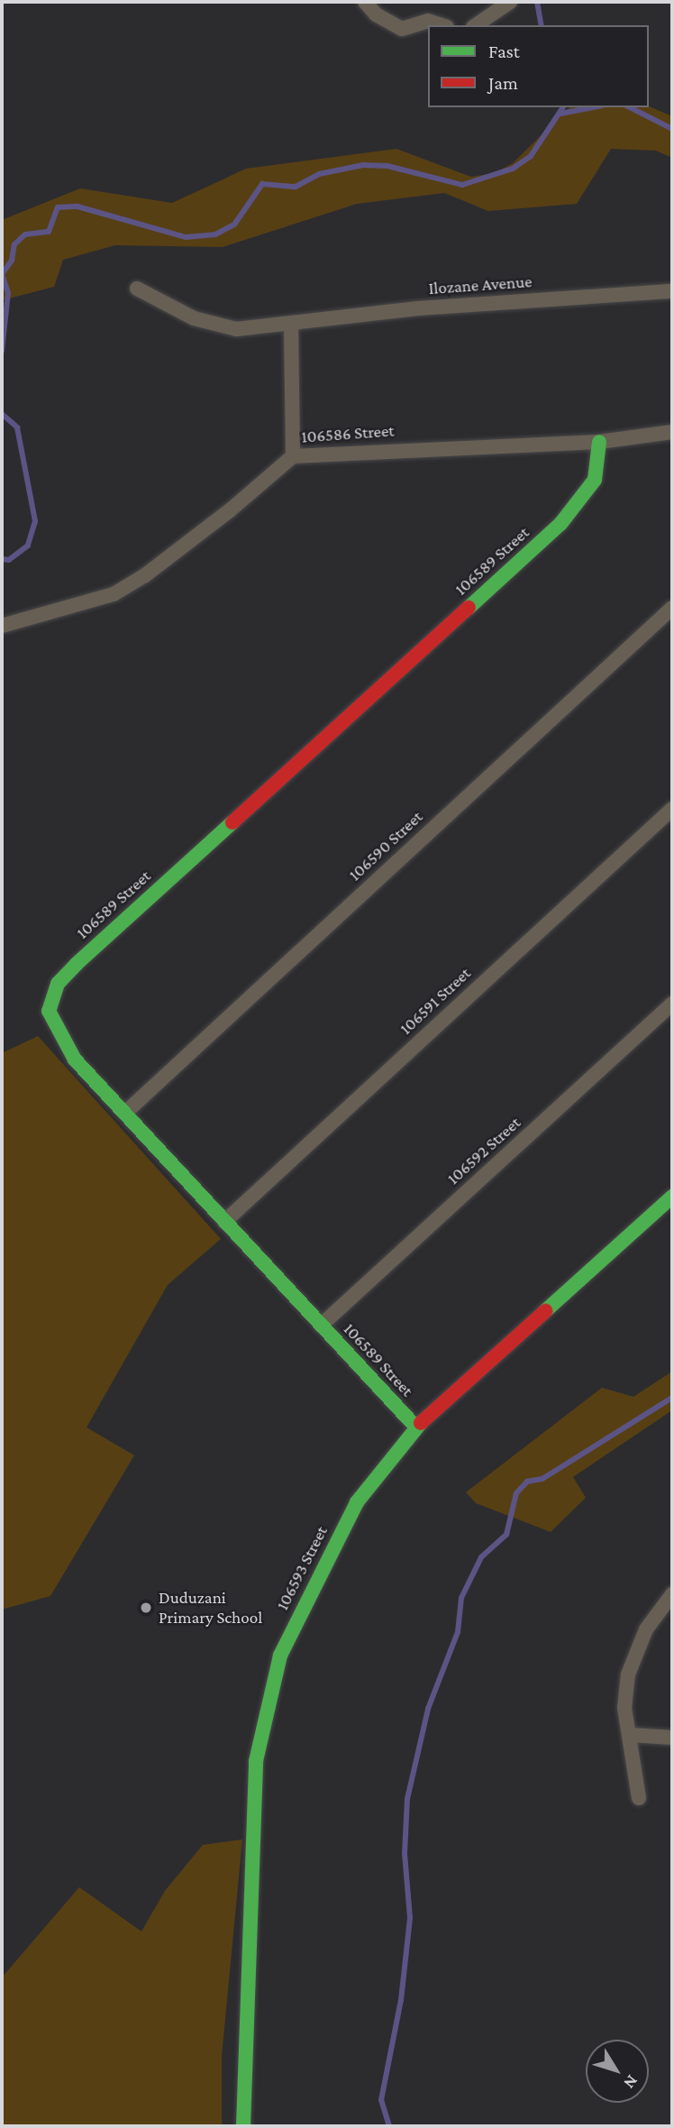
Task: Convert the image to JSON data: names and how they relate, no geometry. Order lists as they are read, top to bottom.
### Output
{
  "streets": {
    "street": [
      "Ilozane Avenue",
      "106586 Street",
      "106589 Street",
      "106590 Street",
      "106591 Street",
      "106592 Street",
      "106593 Street"
    ]
  },
  "crossings": [
    ["106586 Street", "106589 Street"],
    ["106589 Street", "106590 Street"],
    ["106589 Street", "106591 Street"],
    ["106589 Street", "106592 Street"],
    ["106589 Street", "106593 Street"]
  ],
  "places": ["Duduzani Primary School"],
  "legend": ["Fast", "Jam"],
  "north": "bottom right"
}
